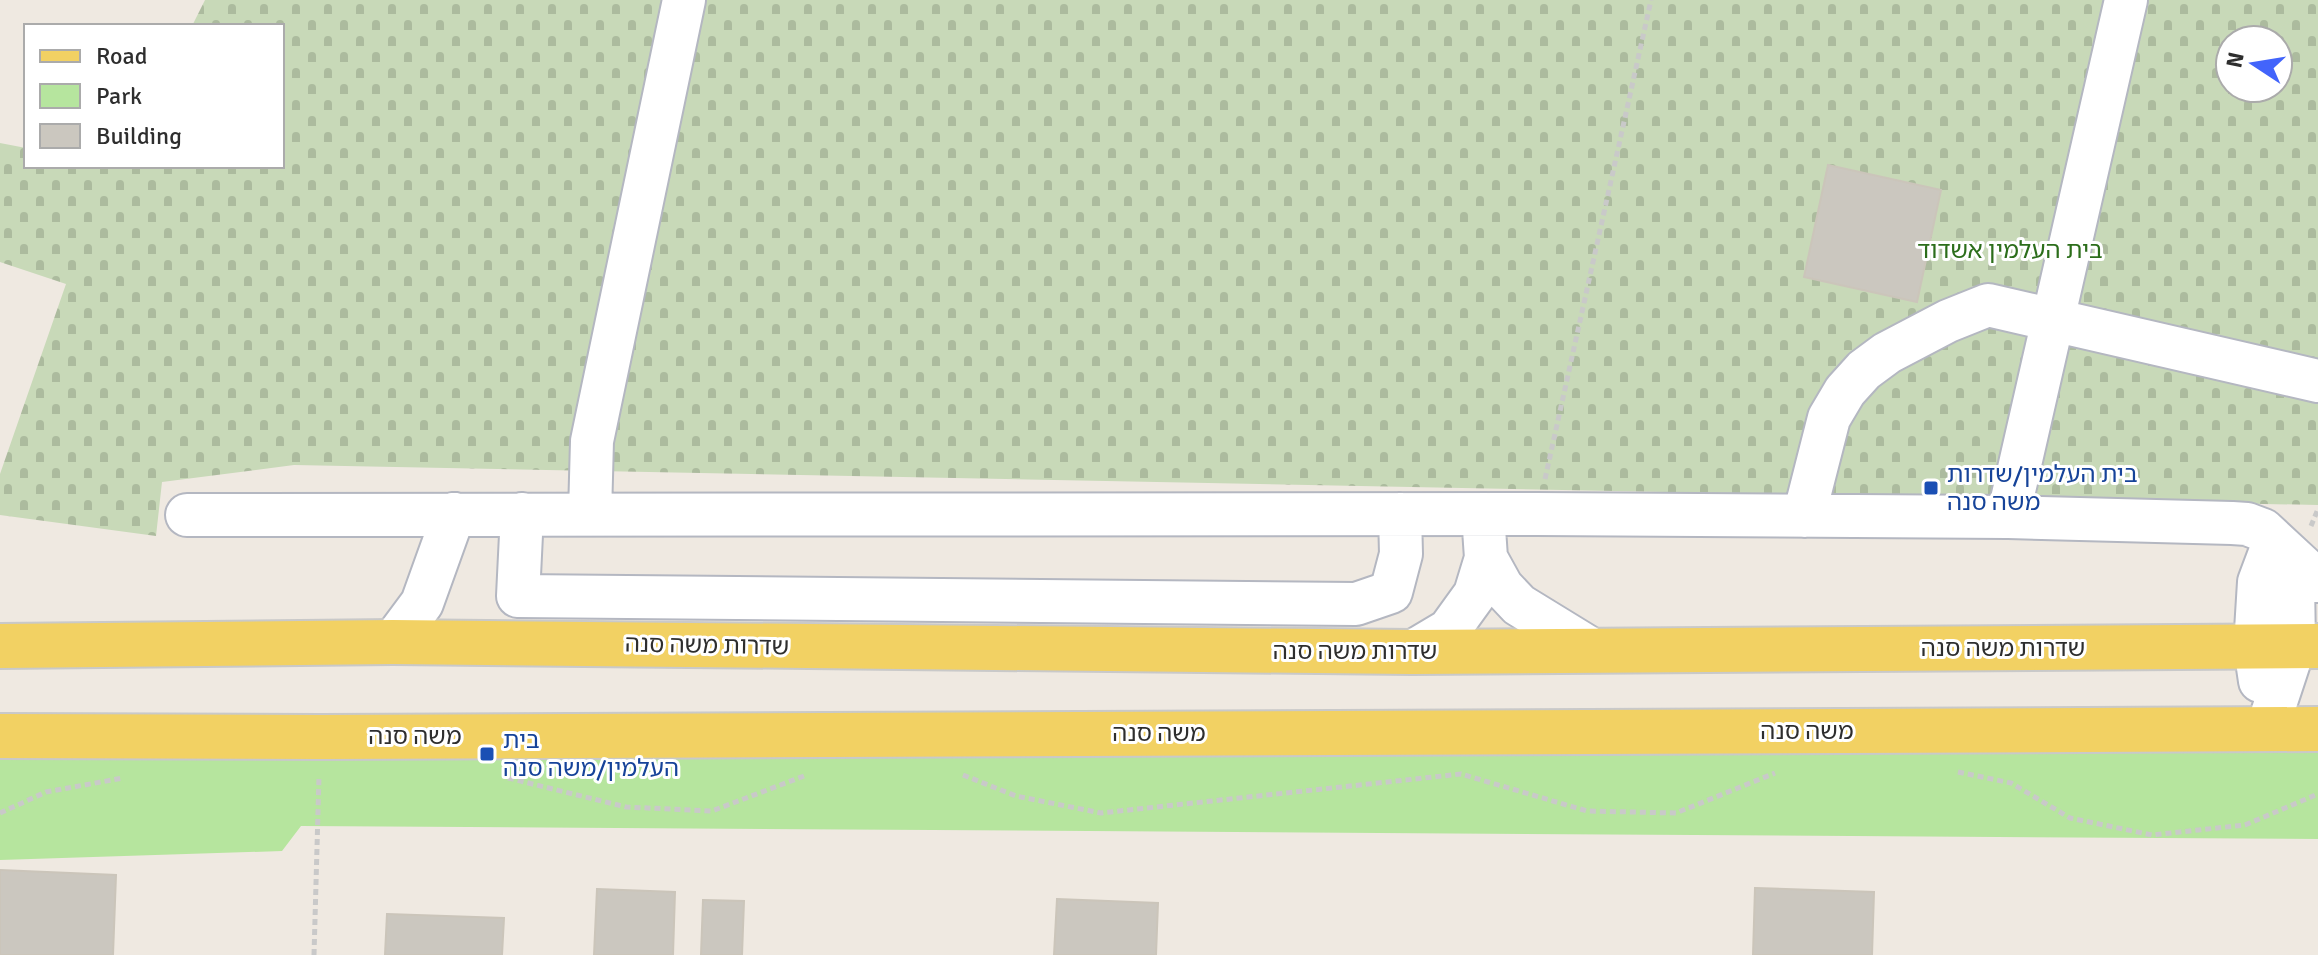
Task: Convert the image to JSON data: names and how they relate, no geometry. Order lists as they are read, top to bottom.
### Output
{
  "streets": {
    "main road": ["שדרות משה סנה", "משה סנה"]
  },
  "parks": ["בית העלמין אשדוד"],
  "places": {
    "transit": ["בית העלמין/שדרות משה סנה", "בית העלמין/משה סנה"]
  },
  "legend": ["Road", "Park", "Building"],
  "north": "left"
}
